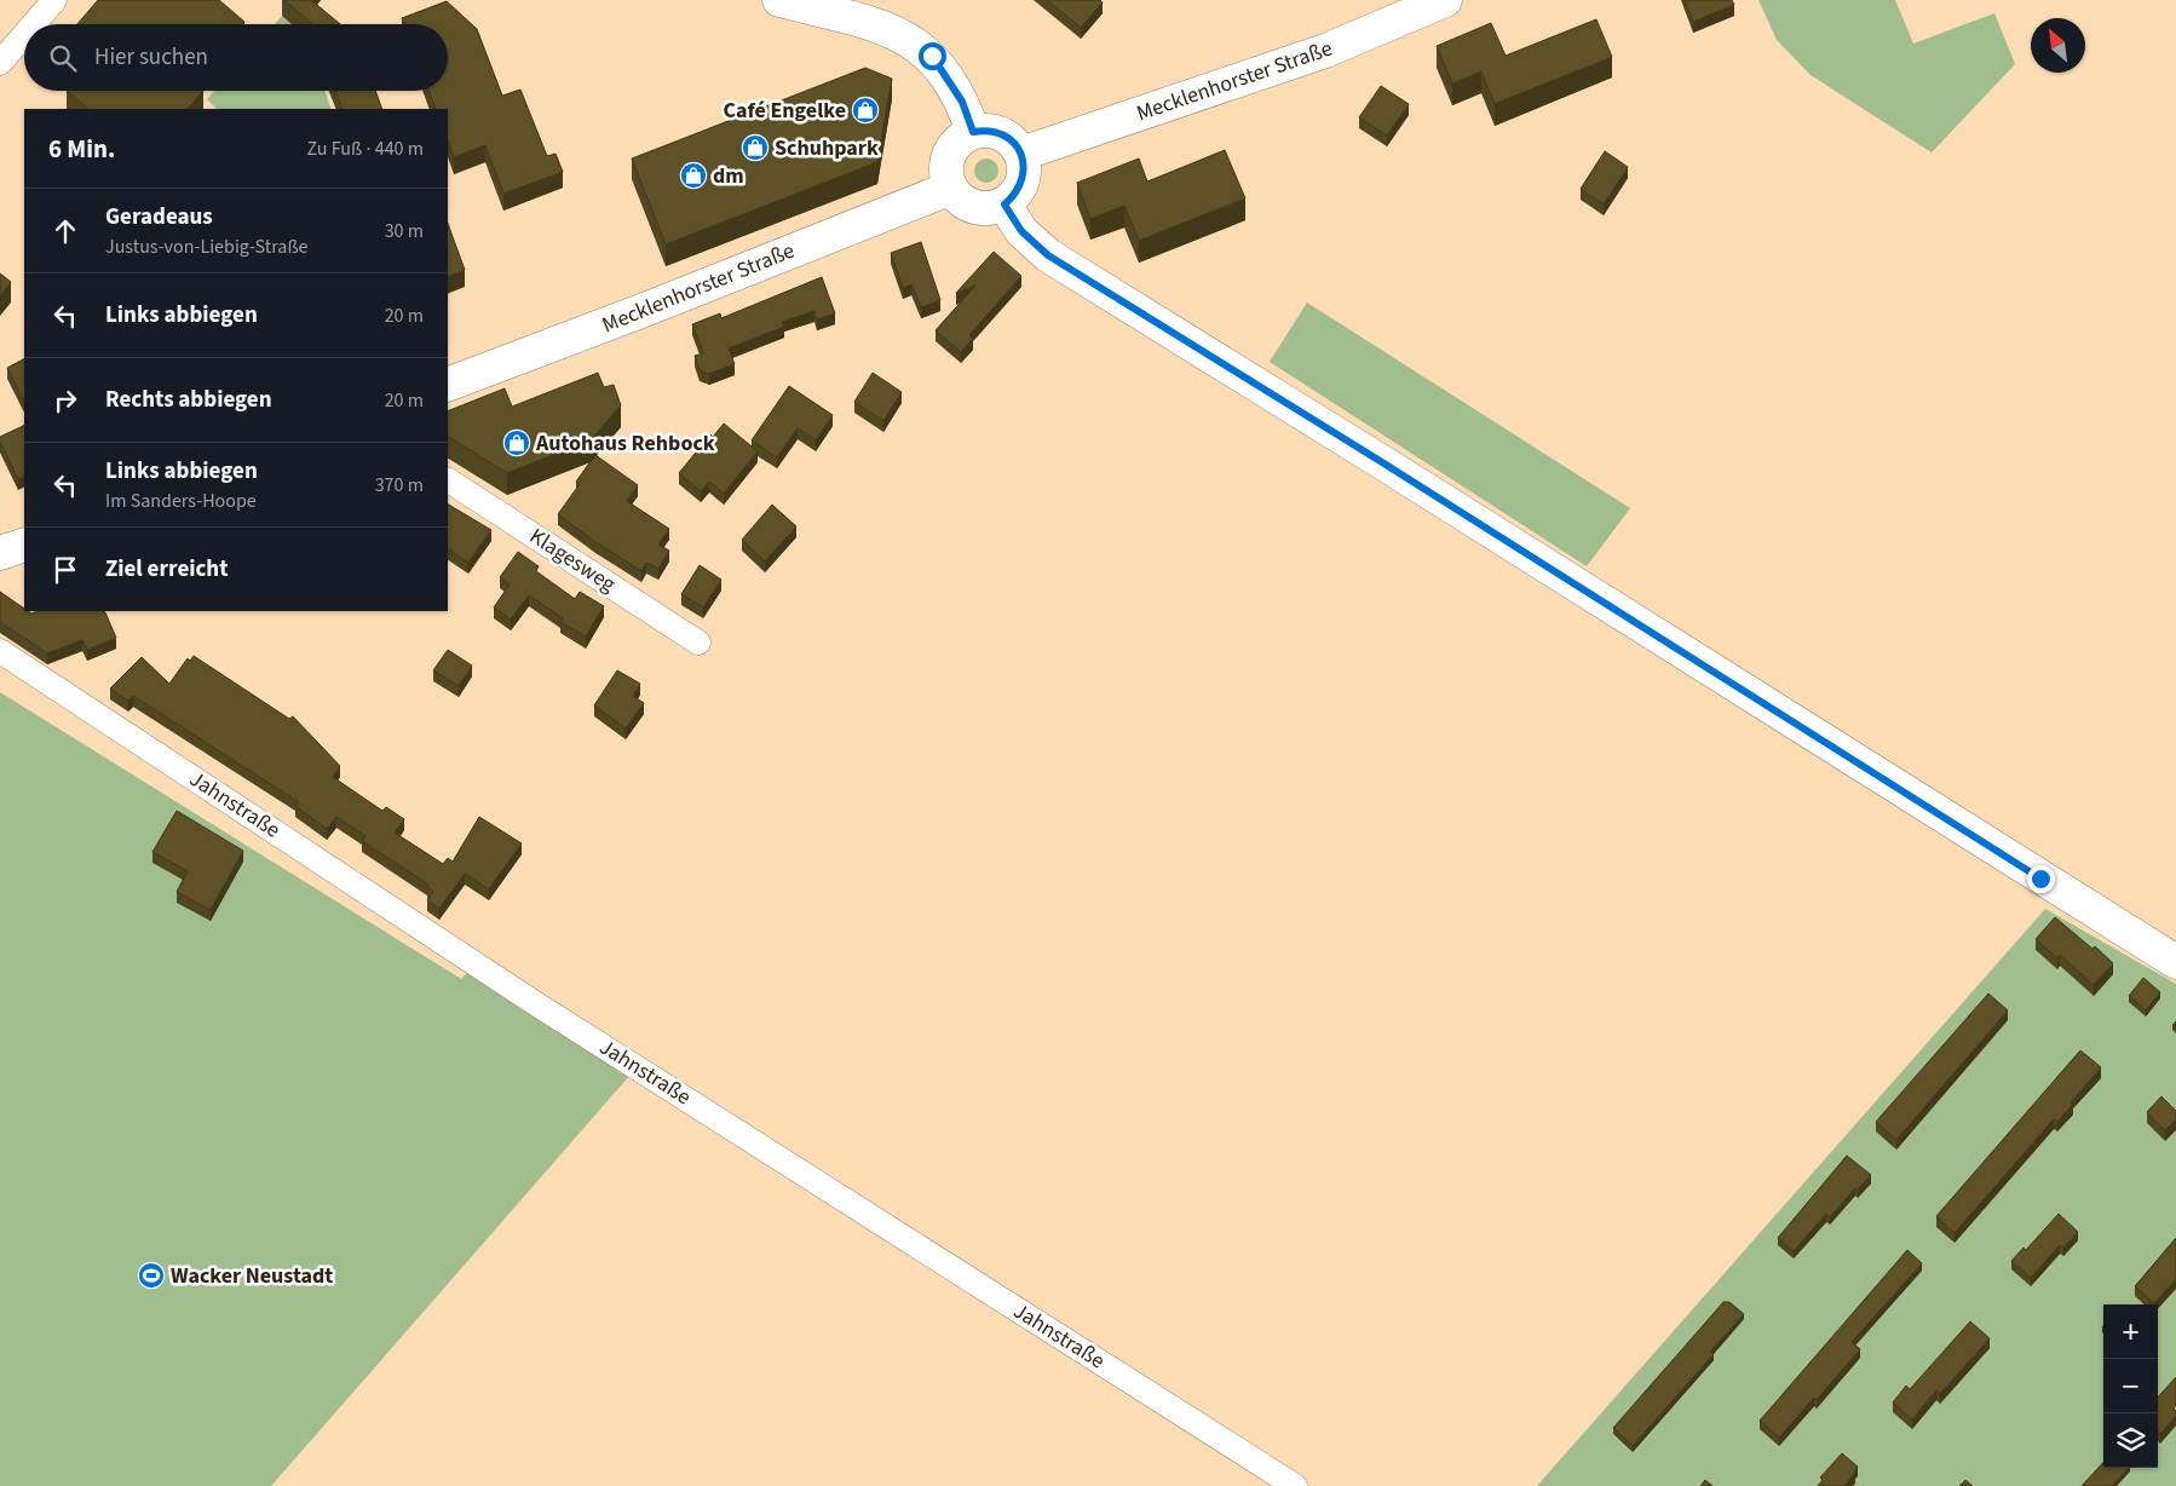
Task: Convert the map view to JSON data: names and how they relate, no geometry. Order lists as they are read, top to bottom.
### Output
{
  "streets": {
    "street": ["Mecklenhorster Straße", "Klagesweg", "Jahnstraße"]
  },
  "places": {
    "shop": [
      "Café Engelke",
      "Schuhpark",
      "dm",
      "Autohaus Rehbock"
    ],
    "sports": ["Wacker Neustadt"]
  },
  "north": "top left",
  "page": {
    "search": "Hier suchen",
    "heading": ["6 Min.", "Zu Fuß · 440 m"],
    "list": [
      ["Geradeaus", "Justus-von-Liebig-Straße", "30 m"],
      ["Links abbiegen", "20 m"],
      ["Rechts abbiegen", "20 m"],
      ["Links abbiegen", "Im Sanders-Hoope", "370 m"],
      "Ziel erreicht"
    ],
    "map_buttons": ["+", "−"]
  }
}
